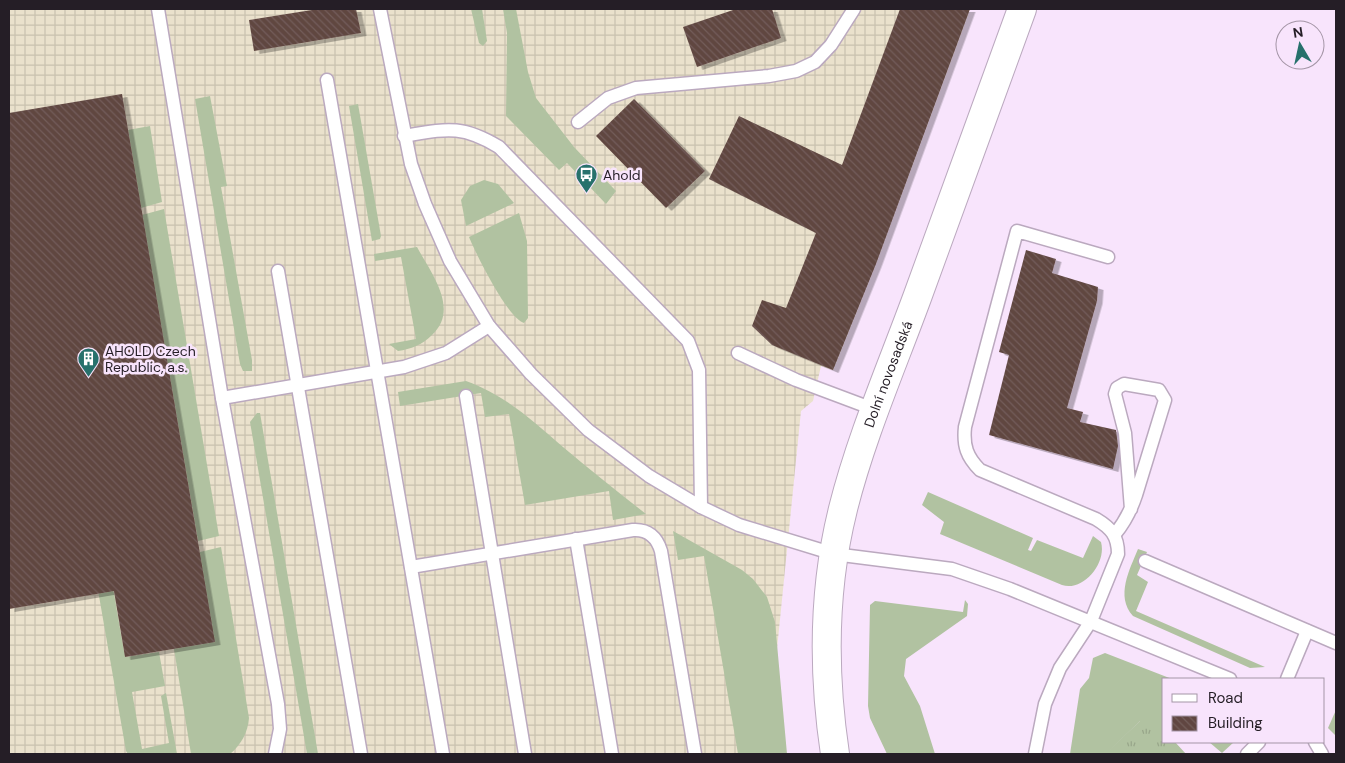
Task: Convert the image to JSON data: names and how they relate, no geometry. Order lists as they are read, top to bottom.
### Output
{
  "streets": {
    "main road": ["Dolní novosadská"]
  },
  "places": {
    "bus stop": ["Ahold"],
    "building": ["AHOLD Czech Republic, a.s."]
  },
  "legend": ["Road", "Building"],
  "north": "top"
}
